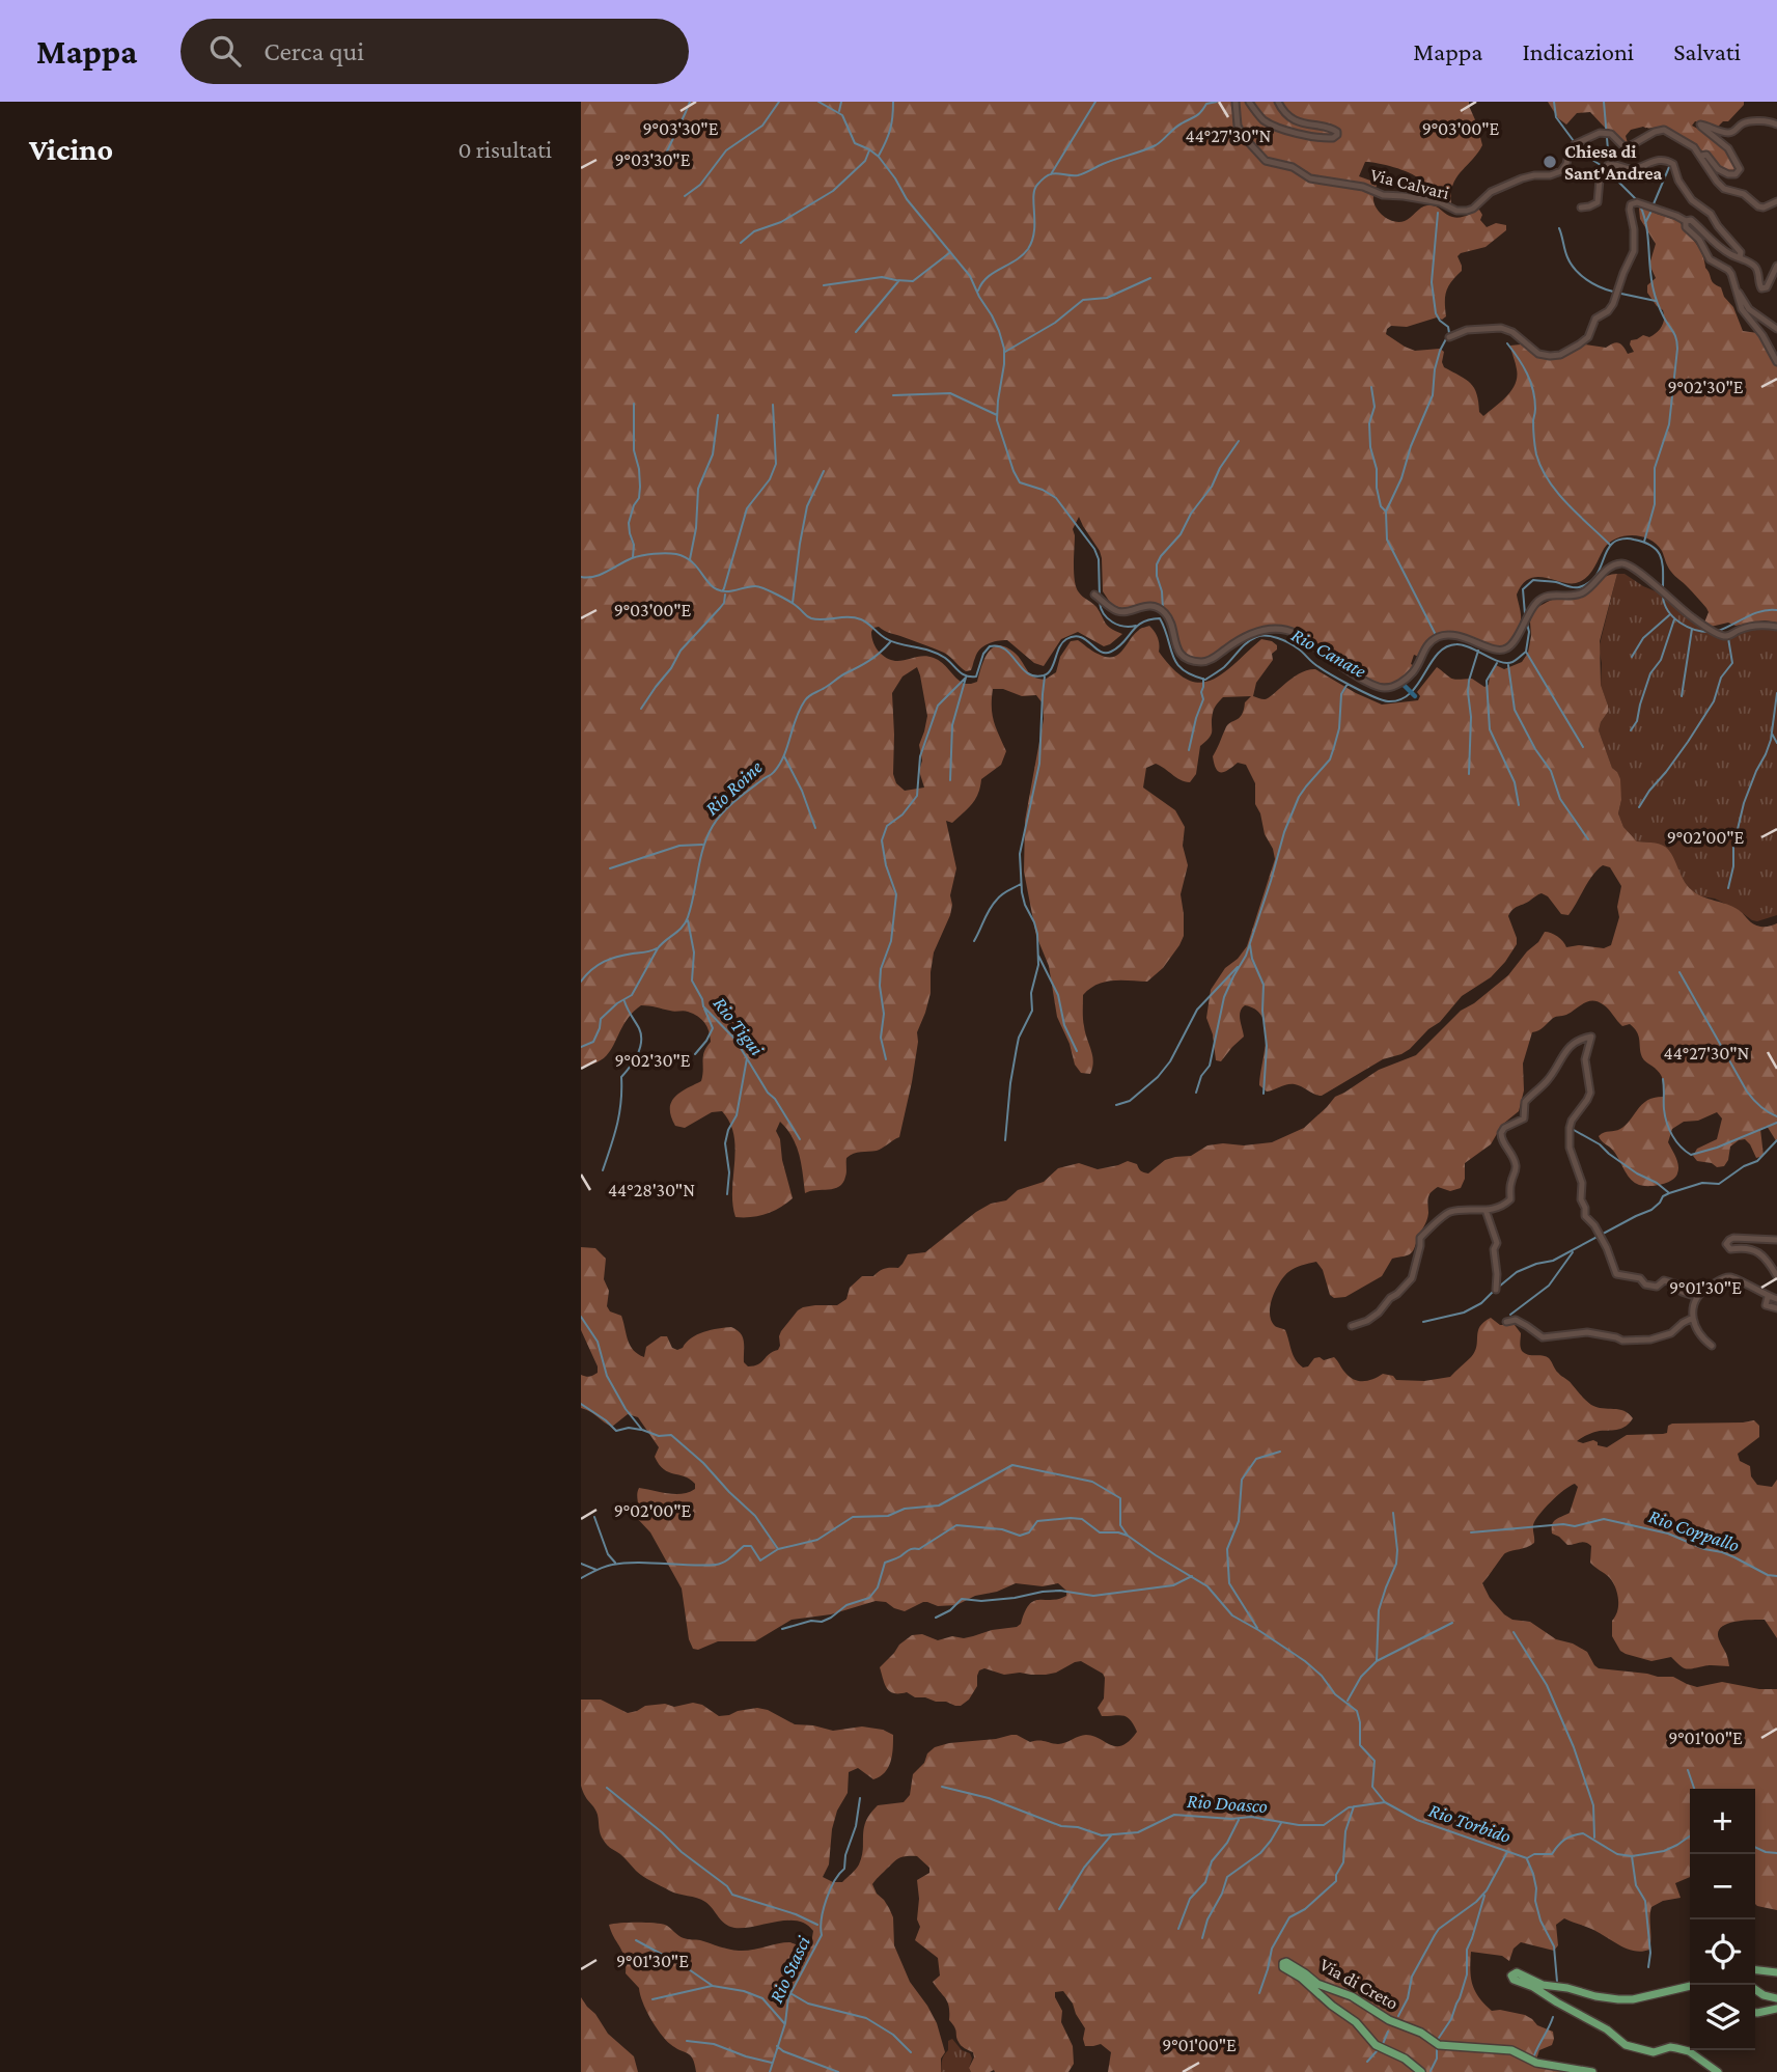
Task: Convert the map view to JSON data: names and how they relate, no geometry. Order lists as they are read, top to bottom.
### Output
{
  "streets": {
    "main road": ["Via di Creto"],
    "street": ["Via Calvari"]
  },
  "water": [
    "Rio Canate",
    "Rio Roine",
    "Rio Tigui",
    "Rio Coppallo",
    "Rio Doasco",
    "Rio Torbido",
    "Rio Stasci"
  ],
  "places": ["Chiesa di Sant'Andrea"],
  "page": {
    "header": "Mappa",
    "search": "Cerca qui",
    "nav": ["Mappa", "Indicazioni", "Salvati"],
    "heading": ["Vicino", "0 risultati"],
    "map_buttons": ["+", "−"]
  },
  "coordinates": [
    "9°03'30\"E",
    "9°03'00\"E",
    "44°27'30\"N",
    "9°02'30\"E",
    "9°02'00\"E",
    "44°28'30\"N",
    "9°01'30\"E",
    "9°01'00\"E"
  ]
}
